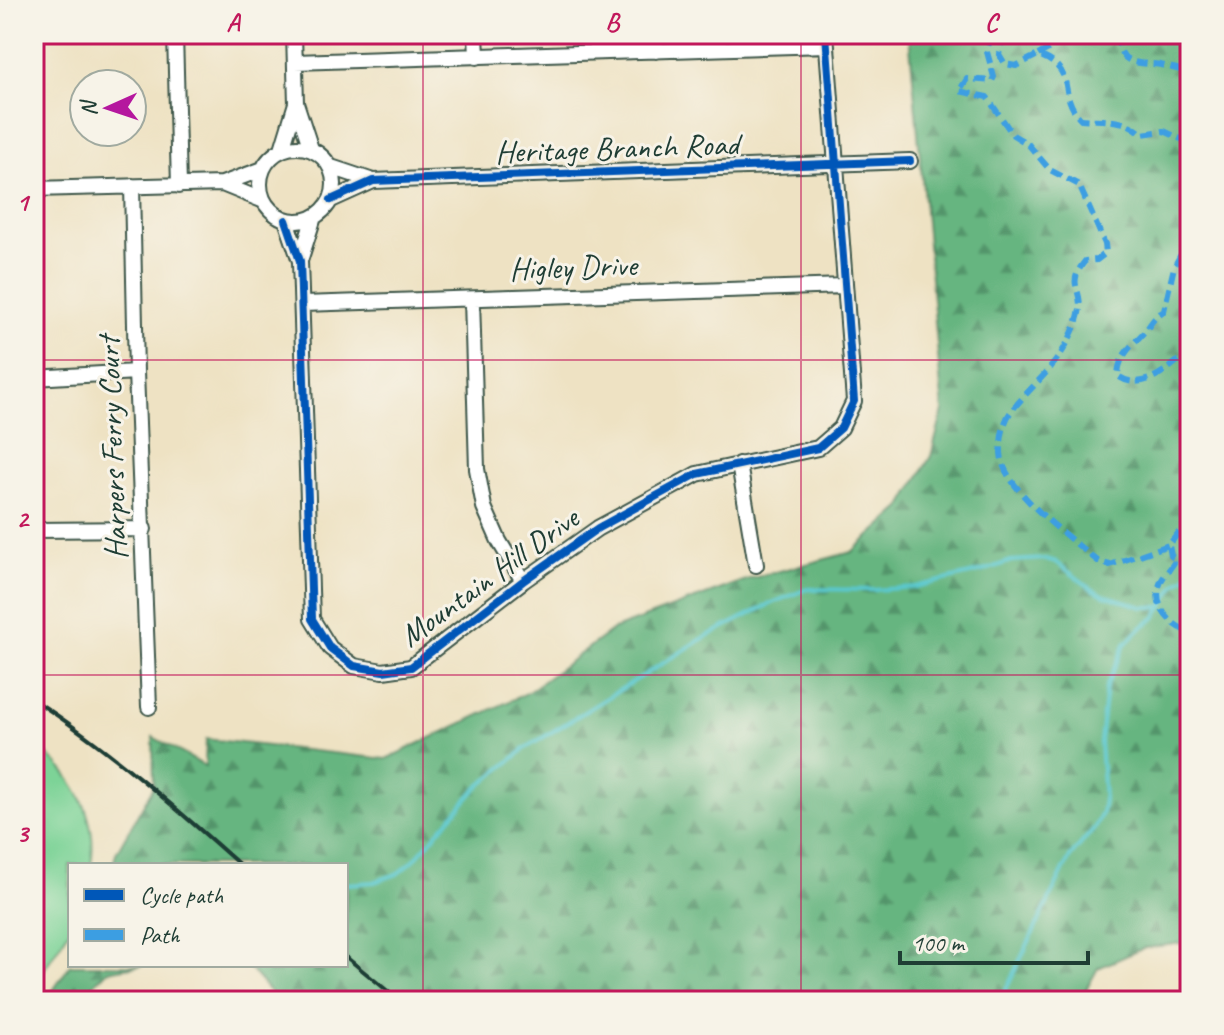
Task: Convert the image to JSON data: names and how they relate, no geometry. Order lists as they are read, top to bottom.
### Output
{
  "streets": {
    "street": [
      "Heritage Branch Road",
      "Higley Drive",
      "Harpers Ferry Court",
      "Mountain Hill Drive"
    ]
  },
  "crossings": [
    ["Heritage Branch Road", "Mountain Hill Drive"],
    ["Higley Drive", "Mountain Hill Drive"]
  ],
  "legend": ["Cycle path", "Path"],
  "scale_bar": "100 m",
  "north": "left",
  "grid": {
    "columns": ["A", "B", "C"],
    "rows": ["1", "2", "3"]
  }
}
